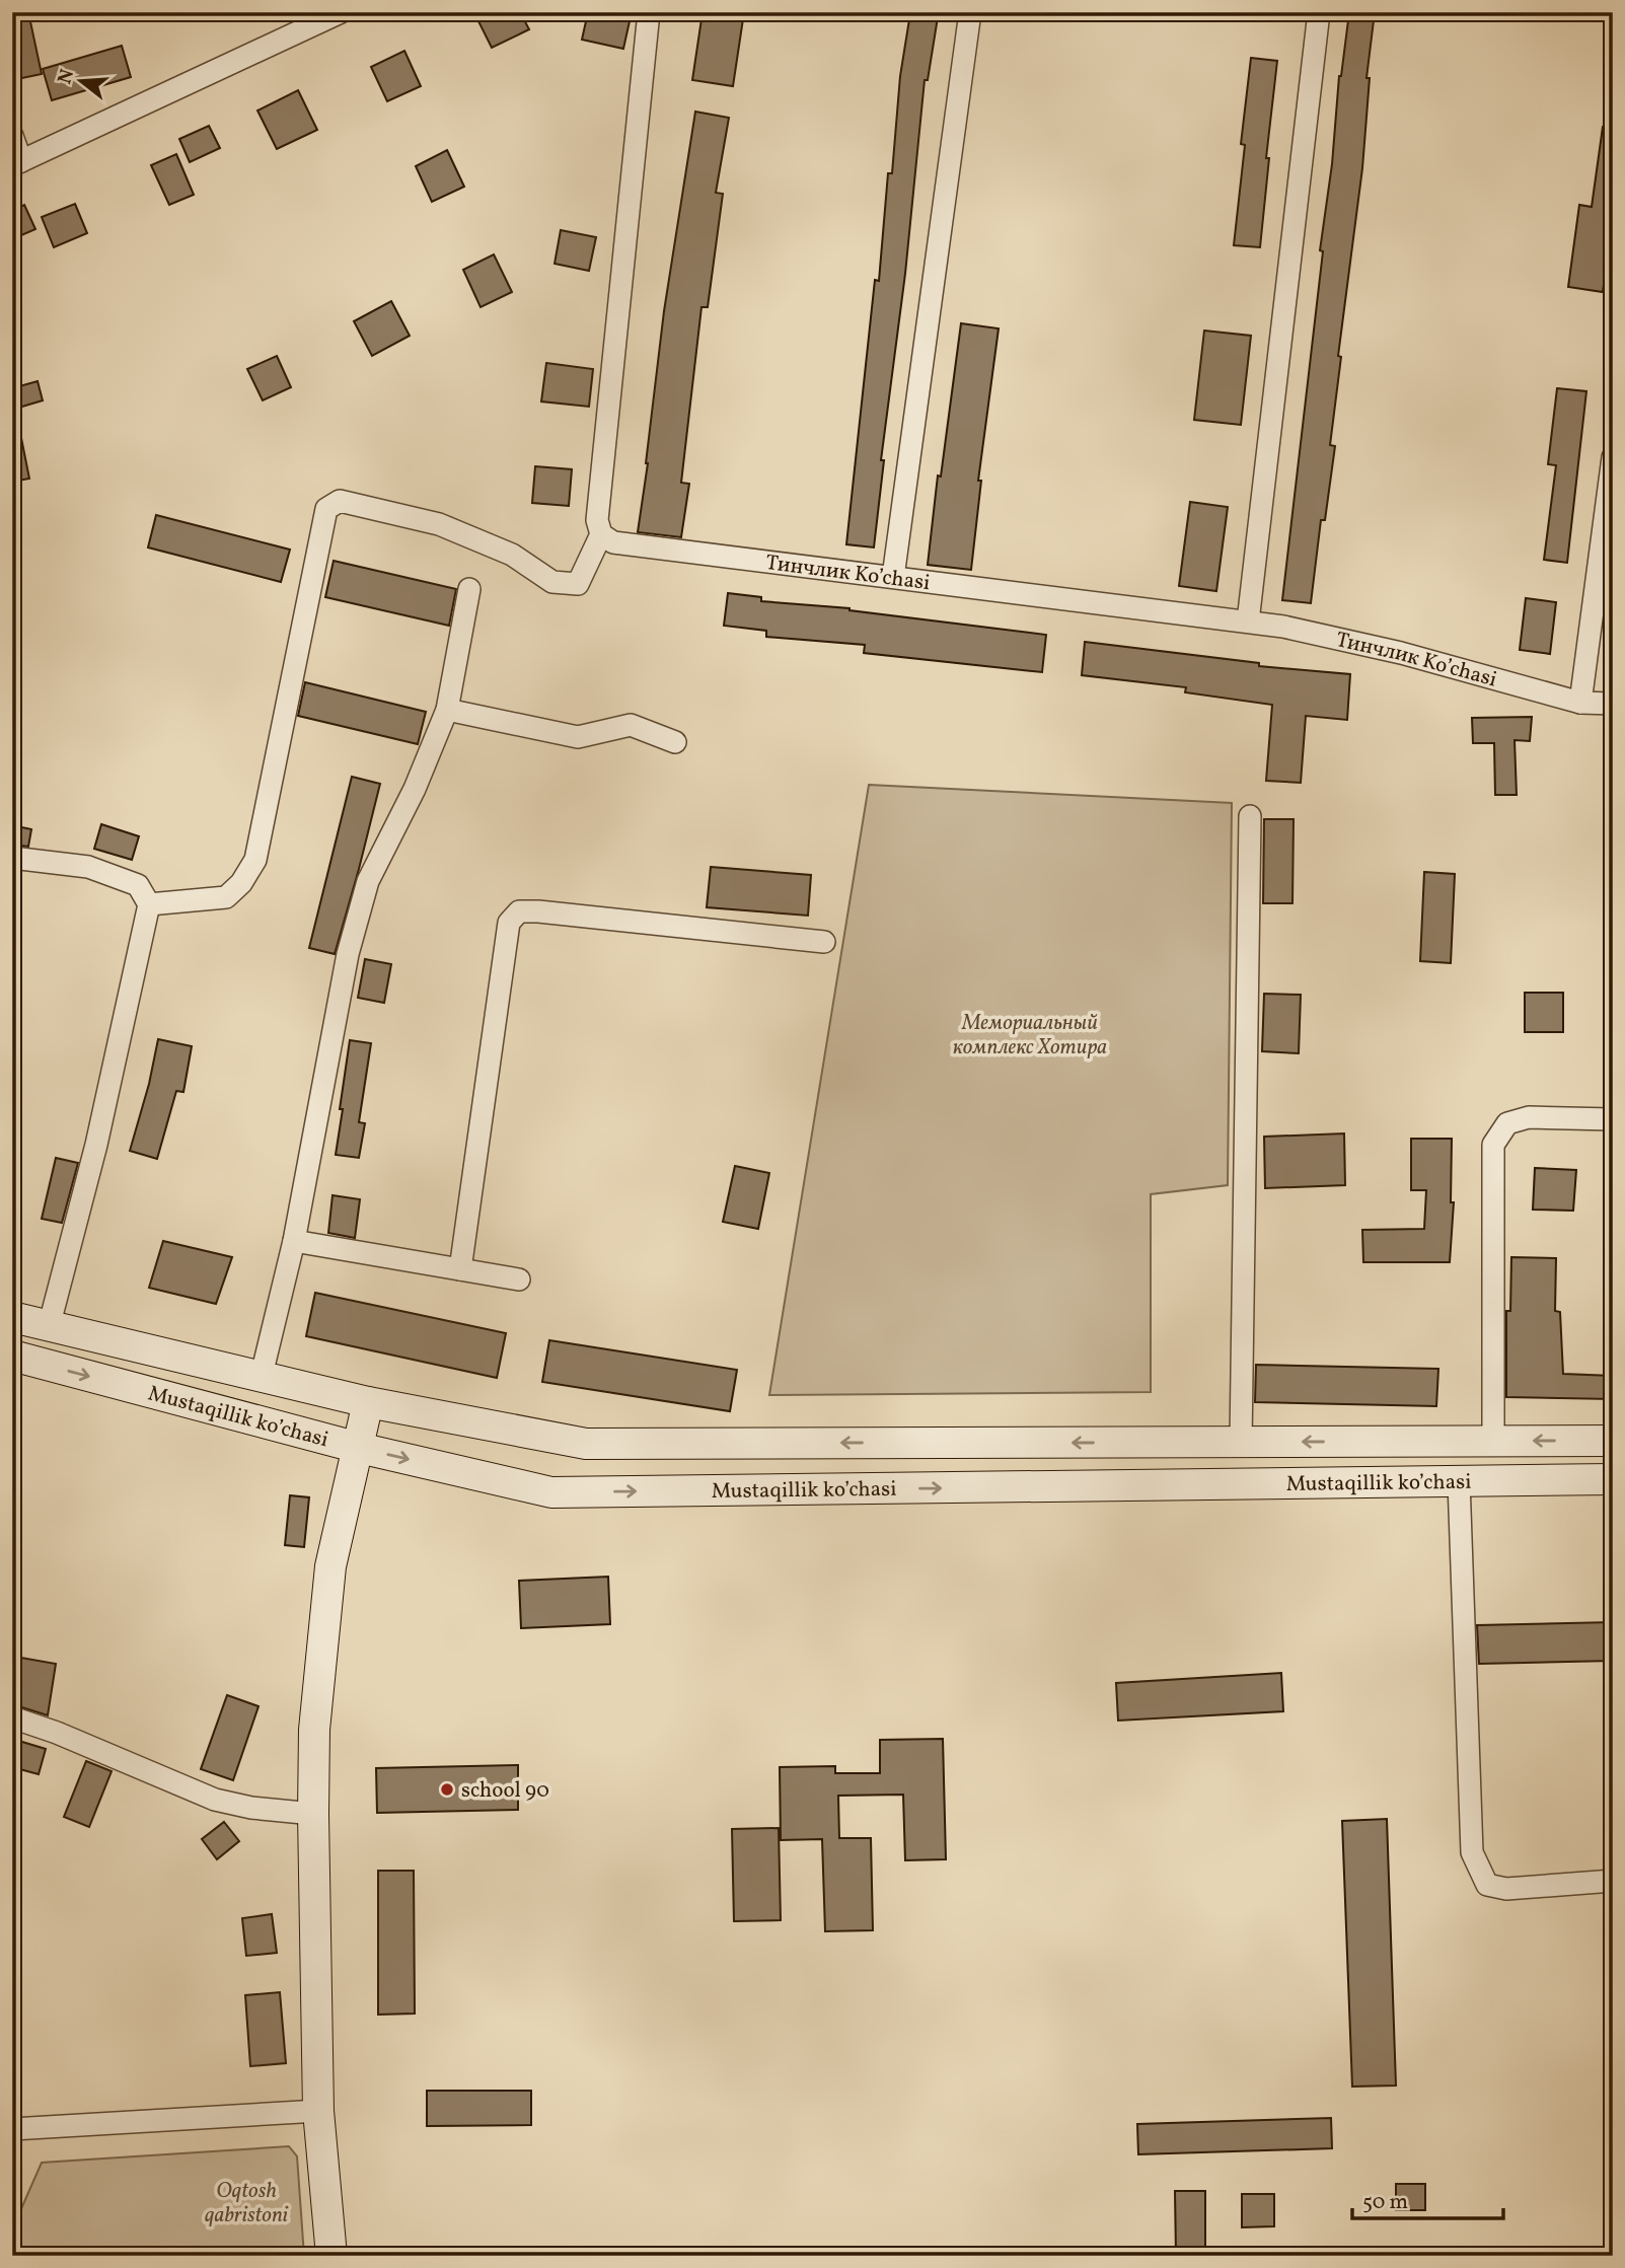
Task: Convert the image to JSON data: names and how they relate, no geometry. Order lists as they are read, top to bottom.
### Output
{
  "streets": {
    "main road": ["Mustaqillik ko’chasi"],
    "street": ["Тинчлик Ko’chasi"]
  },
  "parks": ["Мемориальный комплекс Хотира", "Oqtosh qabristoni"],
  "places": ["school 90"],
  "scale_bar": "50 m",
  "north": "left"
}
